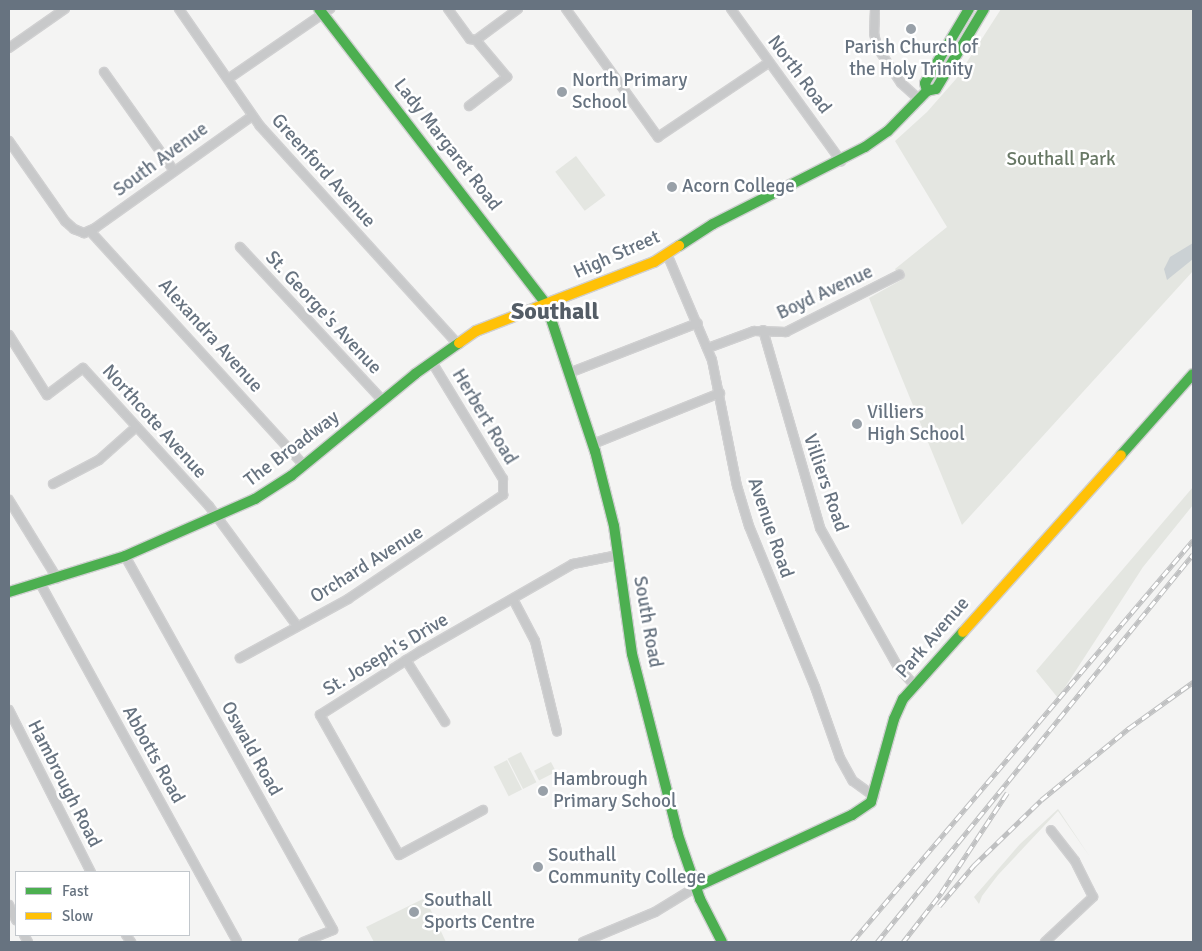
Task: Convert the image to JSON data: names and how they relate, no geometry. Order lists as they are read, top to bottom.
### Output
{
  "streets": {
    "main road": [
      "Lady Margaret Road",
      "High Street",
      "The Broadway",
      "South Road",
      "Park Avenue"
    ],
    "street": [
      "North Road",
      "South Avenue",
      "Greenford Avenue",
      "Boyd Avenue",
      "St. George's Avenue",
      "Alexandra Avenue",
      "Herbert Road",
      "Northcote Avenue",
      "Villiers Road",
      "Avenue Road",
      "Orchard Avenue",
      "St. Joseph's Drive",
      "Oswald Road",
      "Abbotts Road",
      "Hambrough Road"
    ]
  },
  "crossings": [
    ["North Road", "High Street"],
    ["Lady Margaret Road", "High Street"],
    ["Lady Margaret Road", "The Broadway"],
    ["Lady Margaret Road", "South Road"],
    ["South Avenue", "Greenford Avenue"],
    ["South Avenue", "Alexandra Avenue"],
    ["Greenford Avenue", "The Broadway"],
    ["High Street", "The Broadway"],
    ["High Street", "Avenue Road"],
    ["High Street", "South Road"],
    ["Boyd Avenue", "Villiers Road"],
    ["Boyd Avenue", "Avenue Road"],
    ["St. George's Avenue", "The Broadway"],
    ["Alexandra Avenue", "The Broadway"],
    ["Herbert Road", "The Broadway"],
    ["Herbert Road", "Orchard Avenue"],
    ["Northcote Avenue", "The Broadway"],
    ["Northcote Avenue", "Orchard Avenue"],
    ["The Broadway", "South Road"],
    ["The Broadway", "Oswald Road"],
    ["The Broadway", "Abbotts Road"],
    ["Villiers Road", "Park Avenue"],
    ["Avenue Road", "Park Avenue"],
    ["South Road", "St. Joseph's Drive"]
  ],
  "districts": ["Southall"],
  "parks": ["Southall Park"],
  "places": [
    "Parish Church of the Holy Trinity",
    "North Primary School",
    "Acorn College",
    "Villiers High School",
    "Hambrough Primary School",
    "Southall Community College",
    "Southall Sports Centre"
  ],
  "legend": ["Fast", "Slow"]
}
